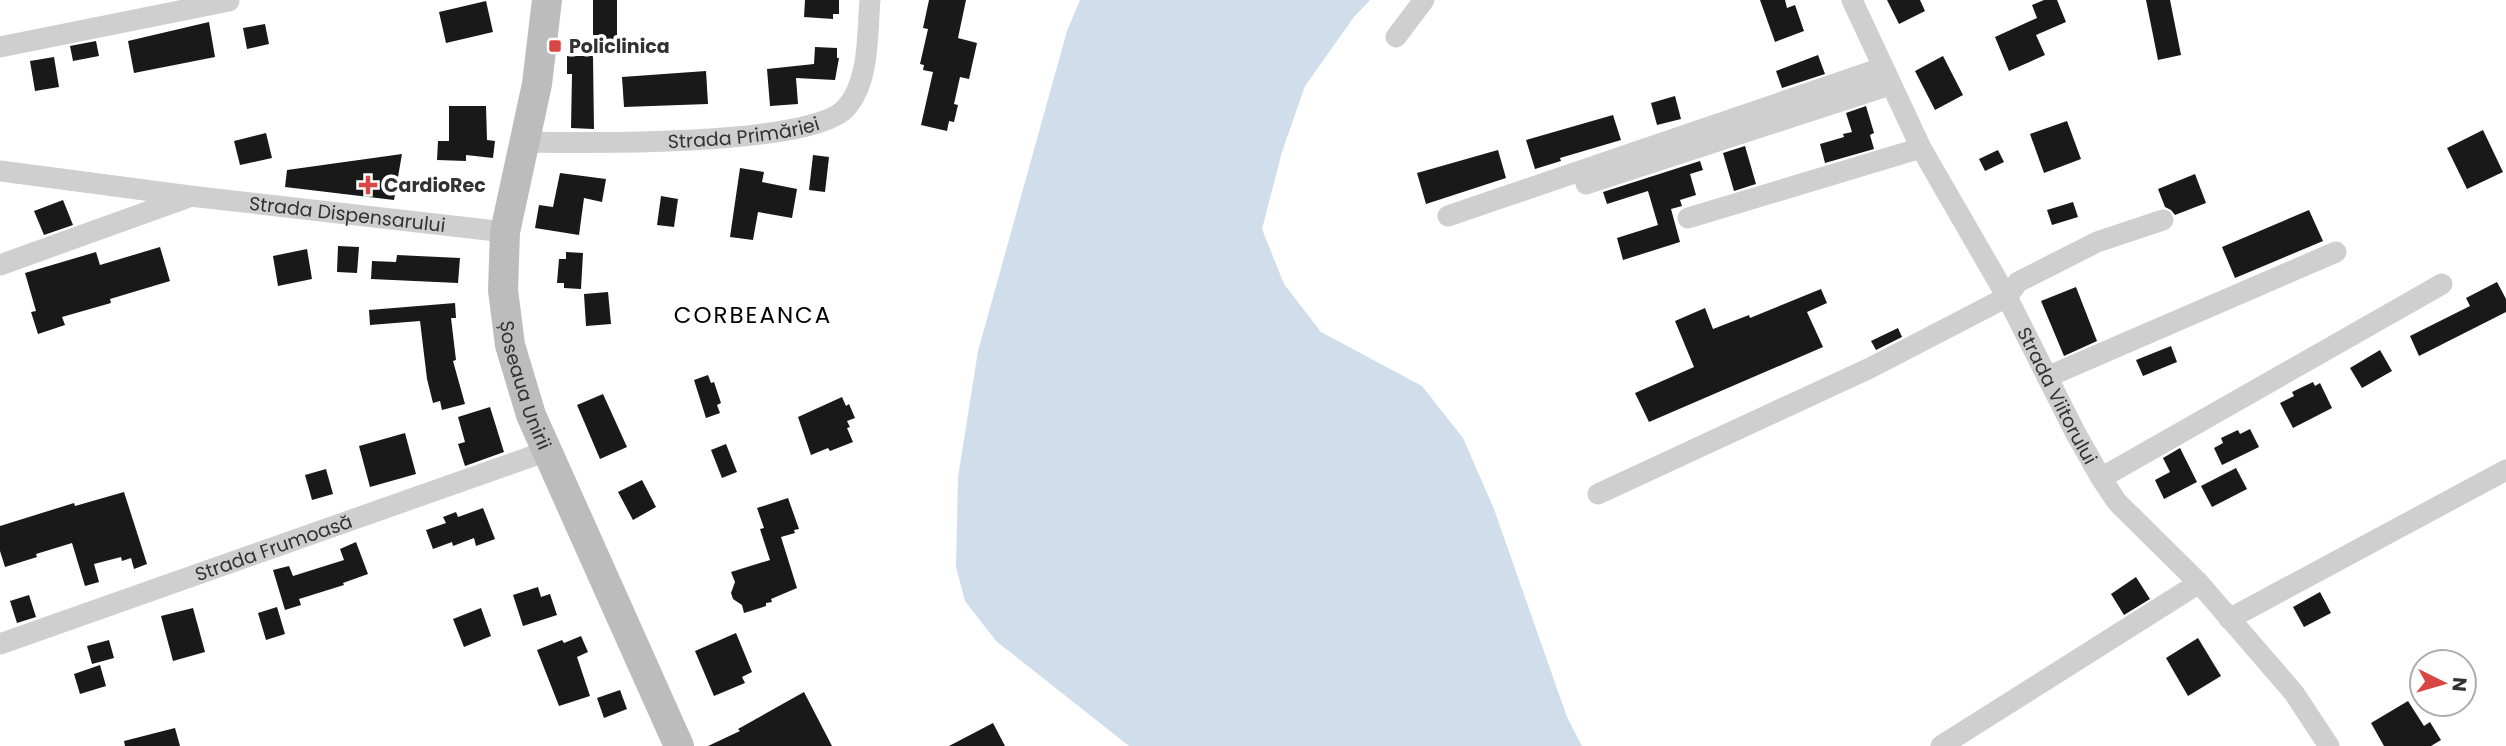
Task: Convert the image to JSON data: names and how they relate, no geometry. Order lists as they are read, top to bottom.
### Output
{
  "streets": {
    "main road": ["Șoseaua Unirii"],
    "street": [
      "Strada Primăriei",
      "Strada Dispensarului",
      "Strada Viitorului",
      "Strada Frumoasă"
    ]
  },
  "crossings": [
    ["Strada Primăriei", "Șoseaua Unirii"],
    ["Strada Dispensarului", "Șoseaua Unirii"],
    ["Șoseaua Unirii", "Strada Frumoasă"]
  ],
  "districts": ["CORBEANCA"],
  "places": {
    "transit": ["Policlinica"],
    "health": ["CardioRec"]
  },
  "north": "right"
}
